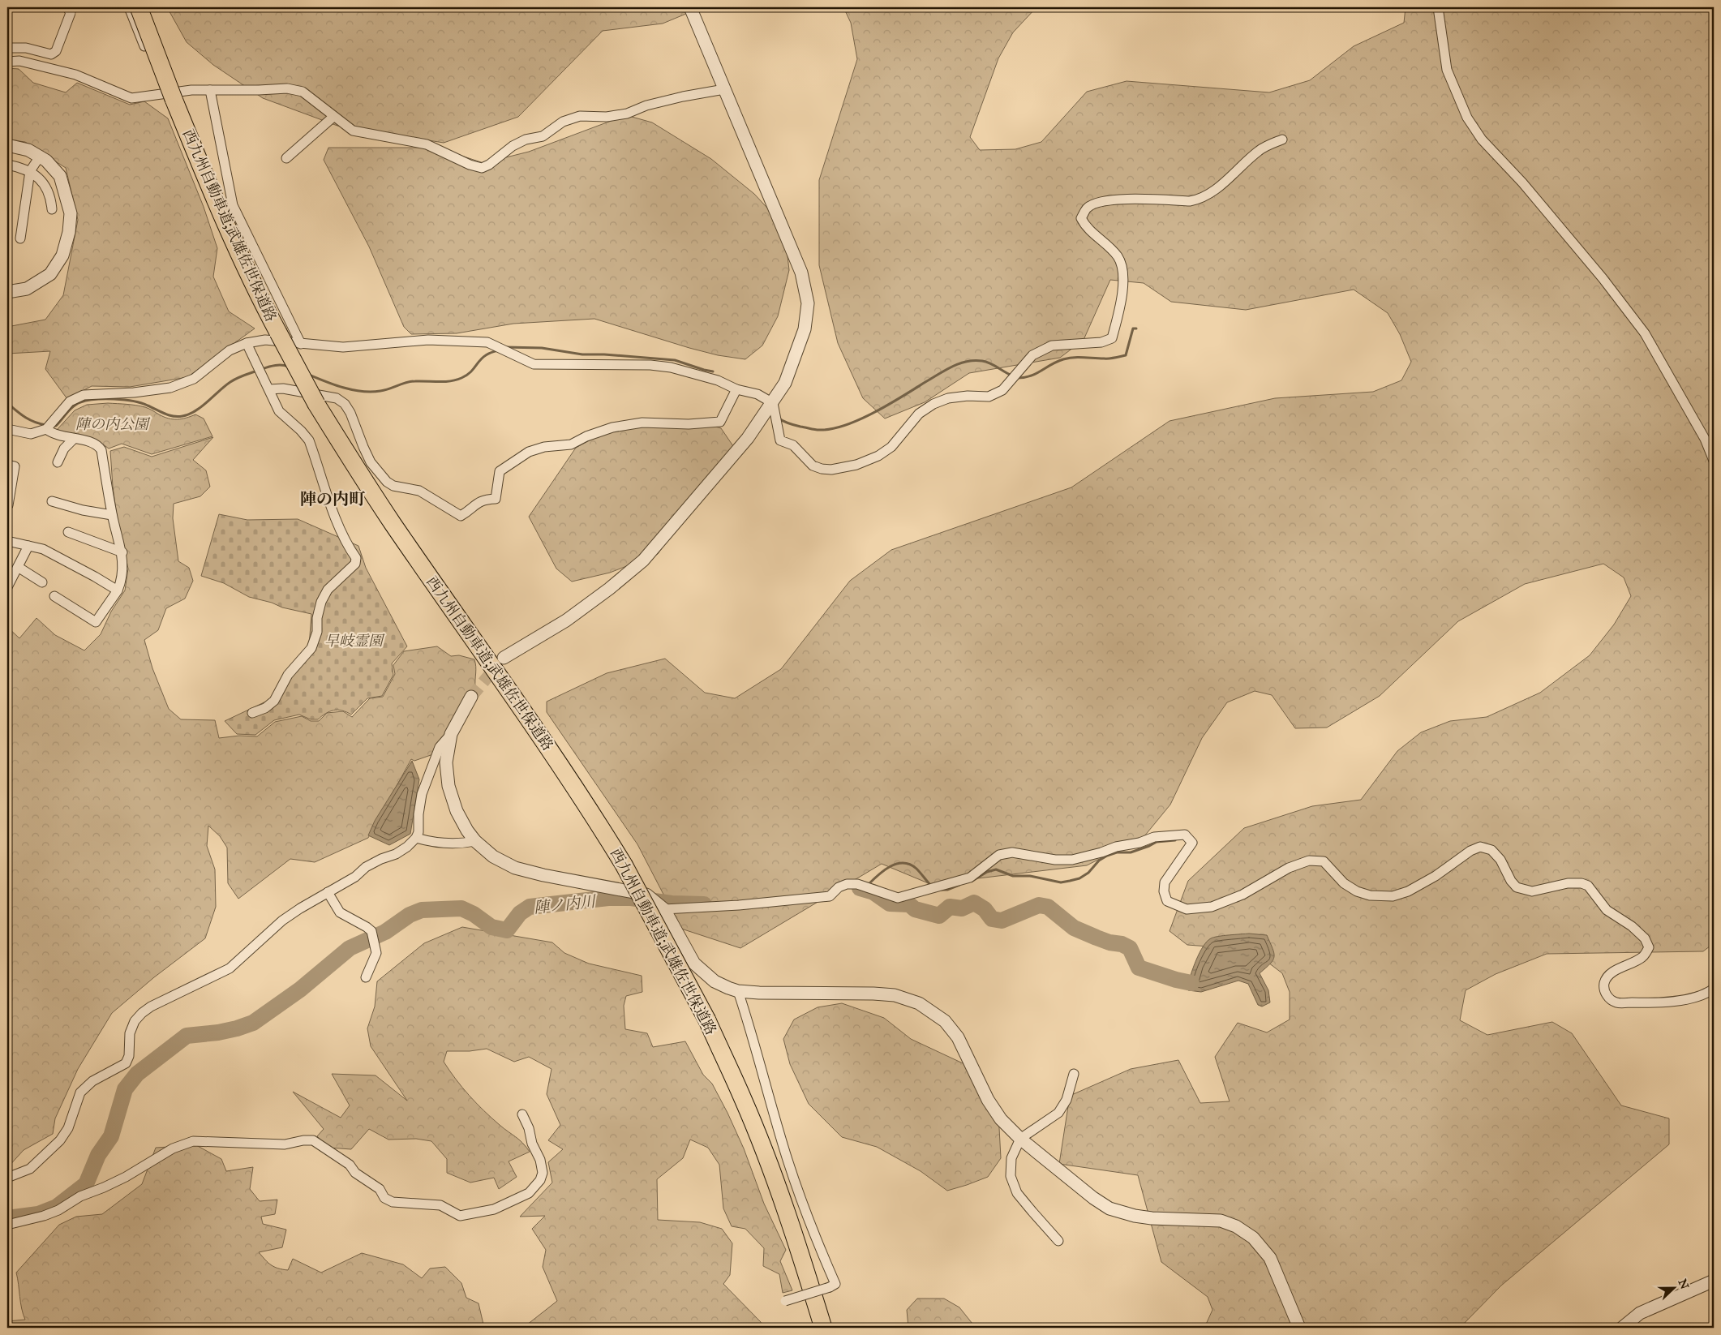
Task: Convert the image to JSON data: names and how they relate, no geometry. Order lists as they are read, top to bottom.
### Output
{
  "streets": {
    "highway": ["西九州自動車道;武雄佐世保道路"]
  },
  "districts": ["陣の内町"],
  "water": ["陣ノ内川"],
  "parks": ["陣の内公園", "早岐霊園"],
  "north": "right"
}
